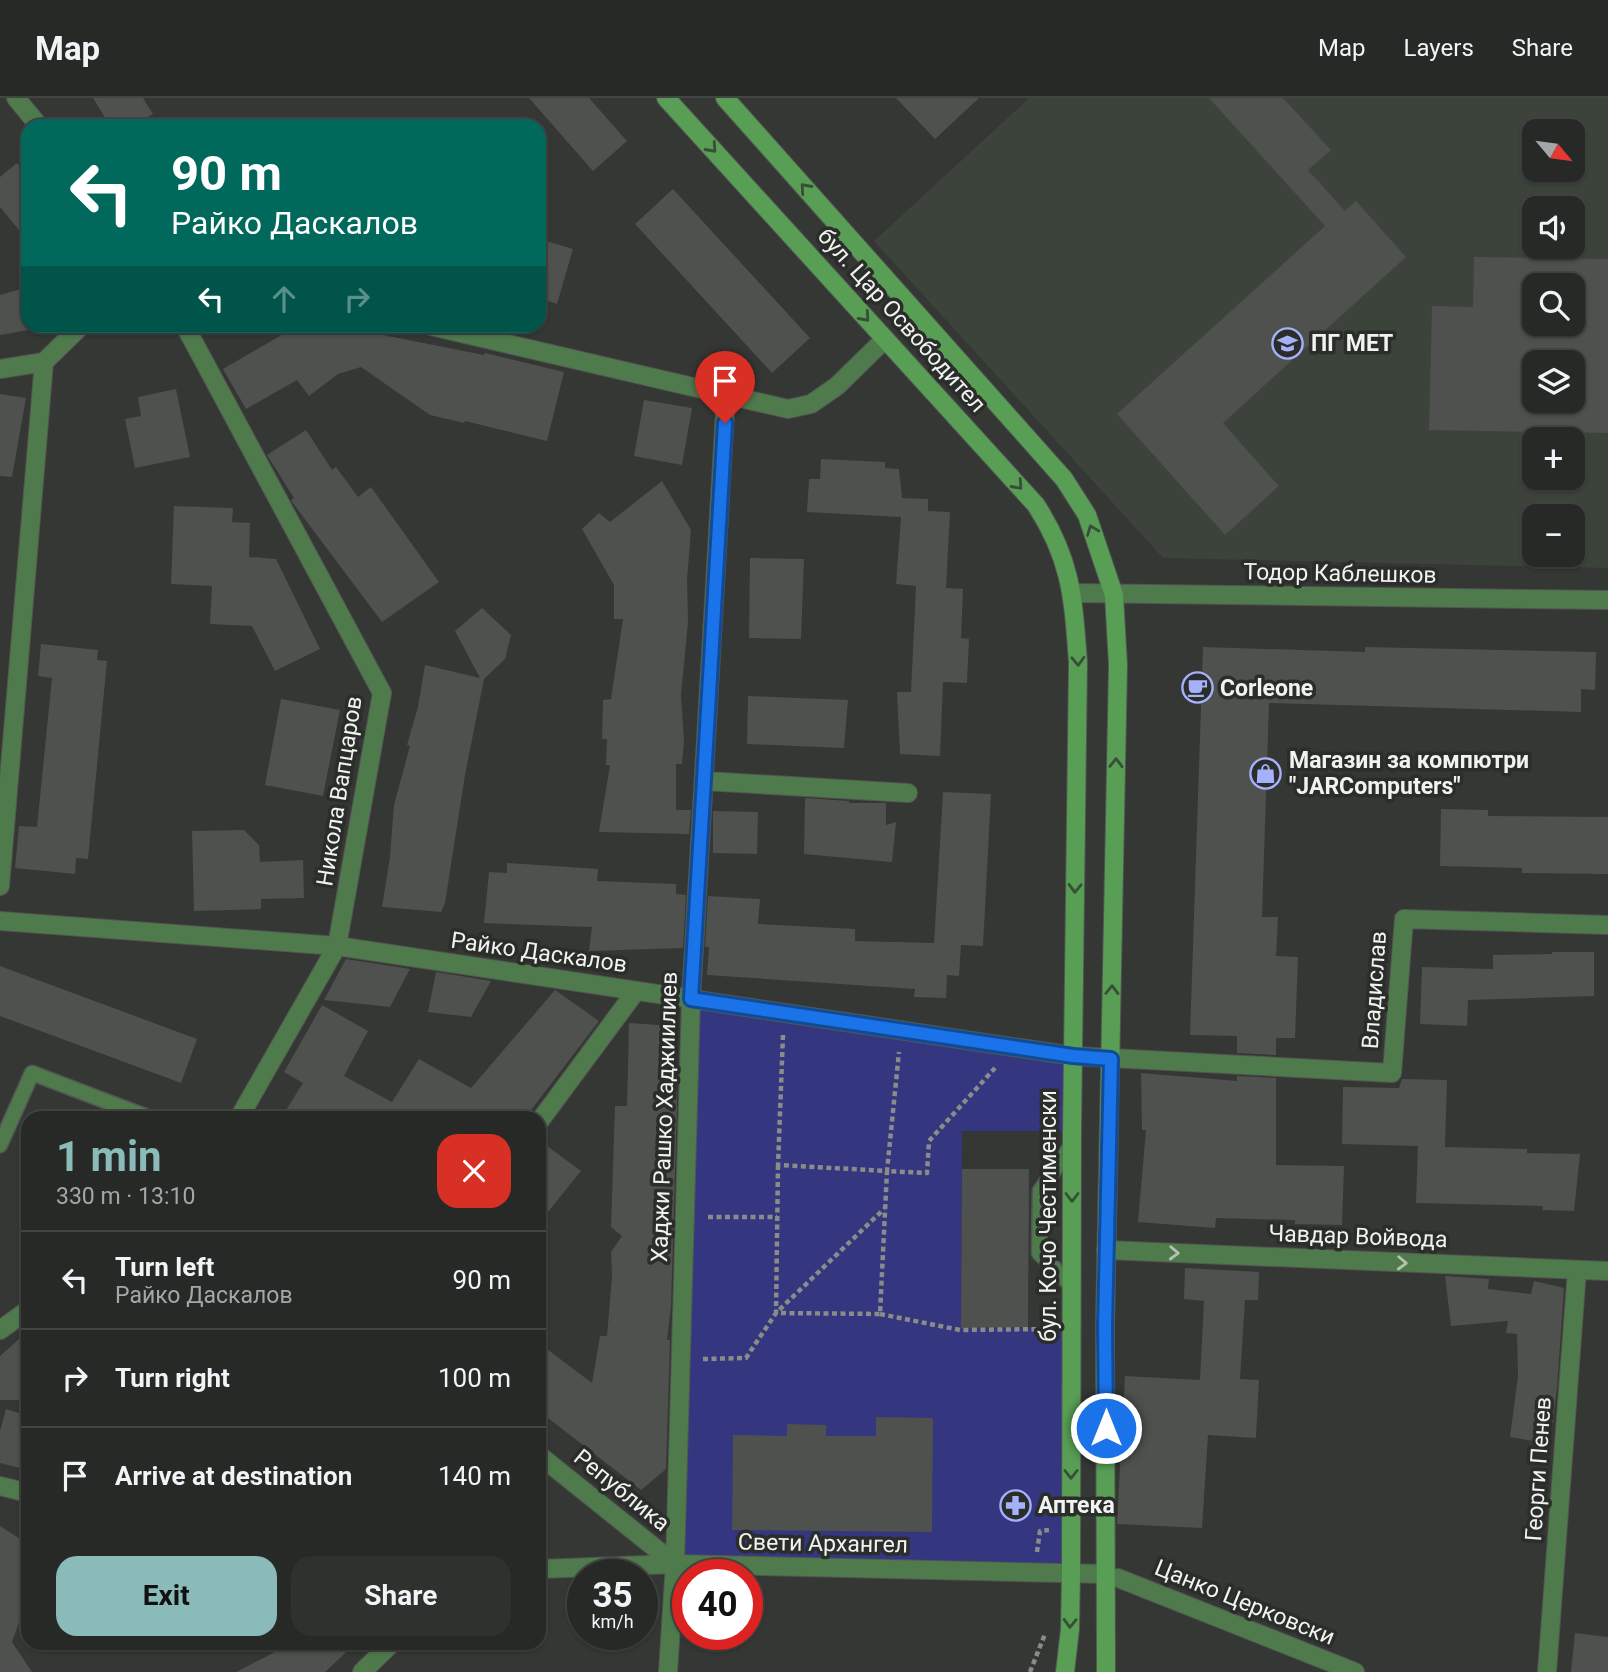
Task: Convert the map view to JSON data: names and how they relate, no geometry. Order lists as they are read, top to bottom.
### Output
{
  "streets": {
    "street": [
      "бул. Цар Освободител",
      "Тодор Каблешков",
      "Никола Вапцаров",
      "Райко Даскалов",
      "Владислав",
      "Хаджи Рашко Хаджиилиев",
      "бул. Кочо Честименски",
      "Чавдар Войвода",
      "Георги Пенев",
      "Република",
      "Свети Архангел",
      "Цанко Церковски"
    ]
  },
  "crossings": [
    ["бул. Цар Освободител", "Тодор Каблешков"],
    ["бул. Цар Освободител", "бул. Кочо Честименски"],
    ["Тодор Каблешков", "бул. Кочо Честименски"],
    ["Никола Вапцаров", "Райко Даскалов"],
    ["Райко Даскалов", "Владислав"],
    ["Райко Даскалов", "Хаджи Рашко Хаджиилиев"],
    ["Райко Даскалов", "бул. Кочо Честименски"],
    ["бул. Кочо Честименски", "Свети Архангел"],
    ["Чавдар Войвода", "Георги Пенев"],
    ["Свети Архангел", "Цанко Церковски"]
  ],
  "one_way": ["Чавдар Войвода"],
  "places": {
    "school or university": ["ПГ МЕТ"],
    "cafe": ["Corleone"],
    "shop": ["Магазин за компютри \"JARComputers\""],
    "pharmacy": ["Аптека"]
  },
  "north": "bottom right",
  "page": {
    "header": "Map",
    "nav": ["Map", "Layers", "Share"],
    "map_buttons": ["+", "−"],
    "turn": ["90 m", "Райко Даскалов"],
    "heading": ["1 min", "330 m · 13:10"],
    "list": [
      {
        "name": "Turn left",
        "note": "Райко Даскалов",
        "value": "90 m"
      },
      {
        "name": "Turn right",
        "value": "100 m"
      },
      {
        "name": "Arrive at destination",
        "value": "140 m"
      }
    ],
    "buttons": ["Exit", "Share"],
    "speed": "35 km/h",
    "limit": "40"
  }
}
